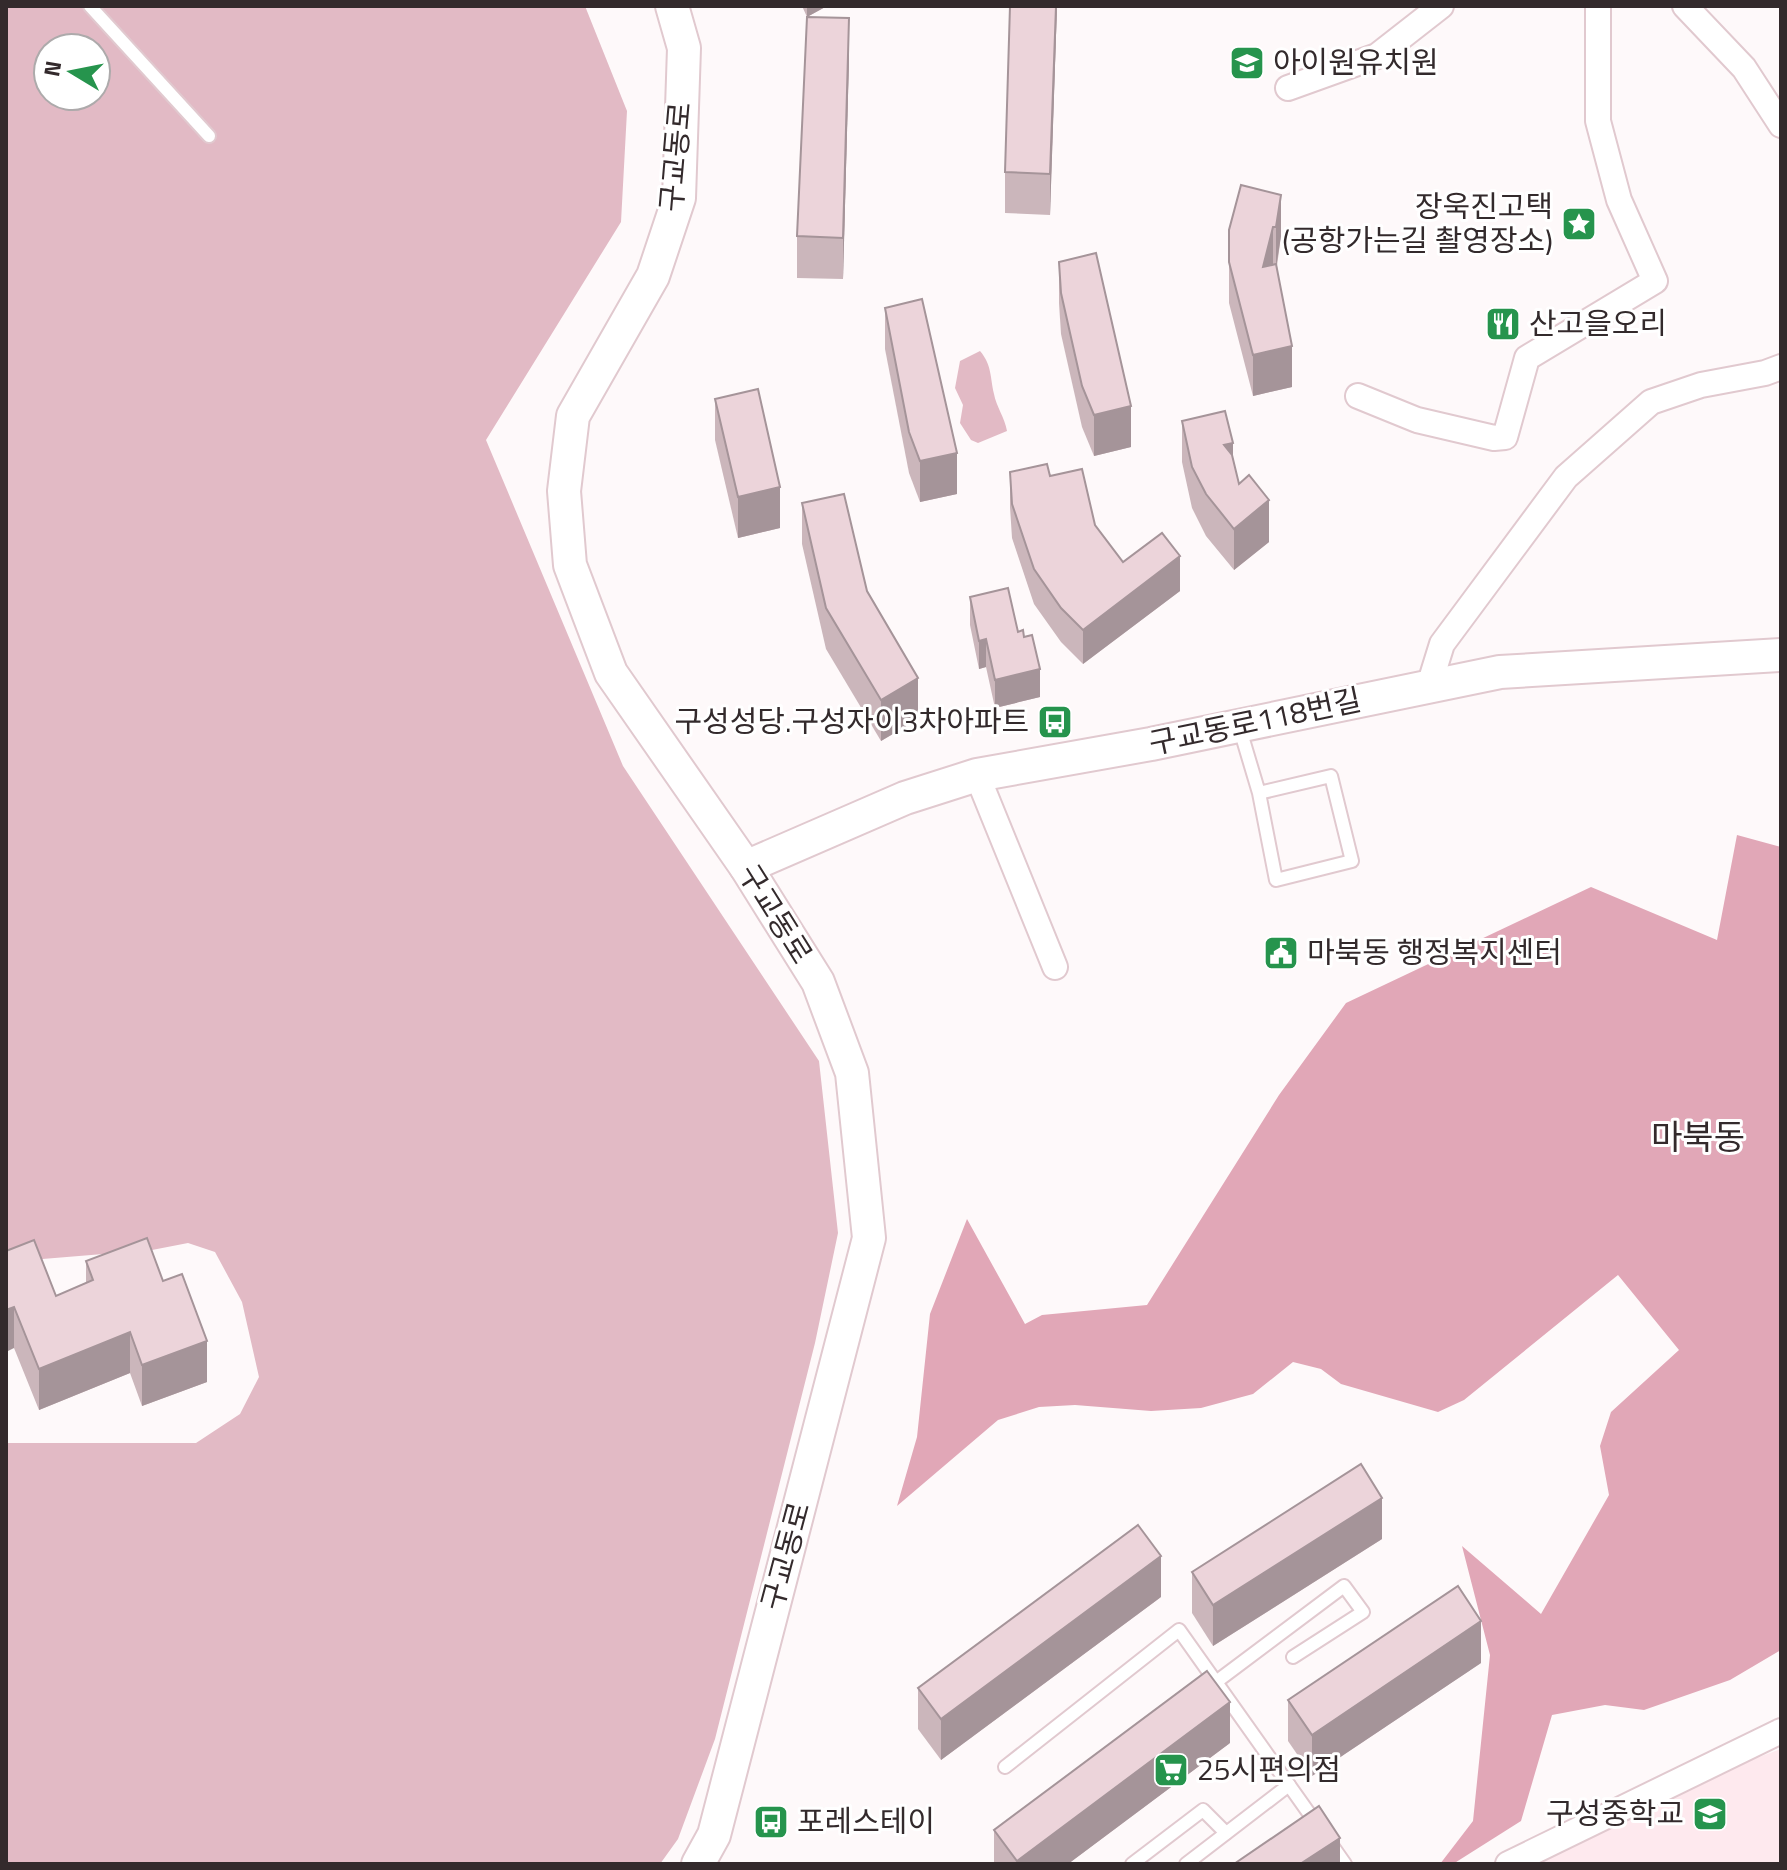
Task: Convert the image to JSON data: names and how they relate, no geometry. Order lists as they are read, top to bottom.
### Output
{
  "streets": {
    "street": ["구교동로", "구교동로118번길"]
  },
  "crossings": [
    ["구교동로", "구교동로118번길"]
  ],
  "districts": ["마북동"],
  "places": {
    "school or university": ["아이원유치원", "구성중학교"],
    "place": ["장욱진고택 (공항가는길 촬영장소)"],
    "restaurant": ["산고을오리"],
    "bus stop": ["구성성당.구성자이3차아파트", "포레스테이"],
    "public building": ["마북동 행정복지센터"],
    "supermarket": ["25시편의점"]
  },
  "north": "left"
}
